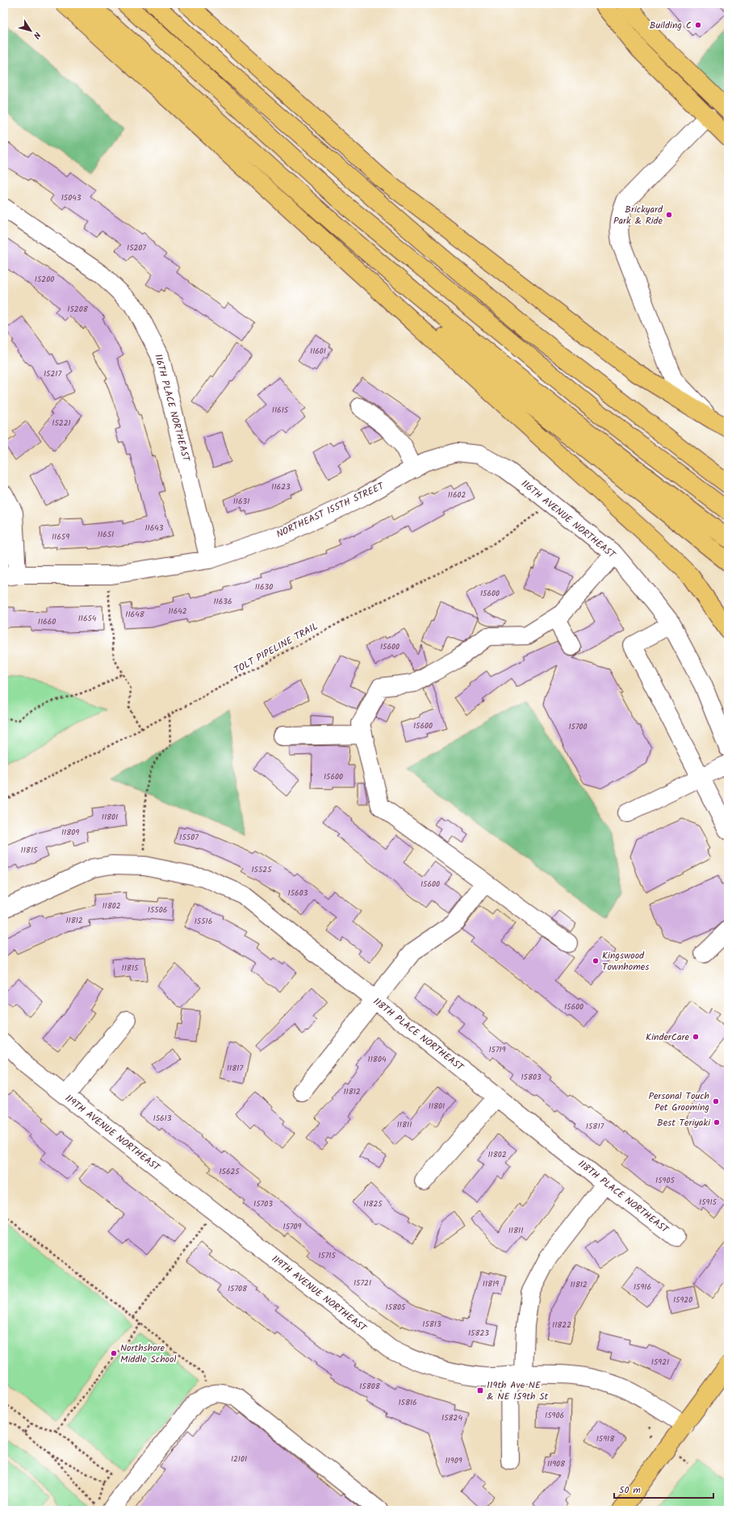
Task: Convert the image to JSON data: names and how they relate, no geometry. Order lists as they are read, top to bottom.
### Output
{
  "streets": {
    "street": [
      "116TH PLACE NORTHEAST",
      "NORTHEAST 155TH STREET",
      "116TH AVENUE NORTHEAST",
      "118TH PLACE NORTHEAST",
      "119TH AVENUE NORTHEAST"
    ],
    "path": ["TOLT PIPELINE TRAIL"]
  },
  "crossings": [
    ["116TH PLACE NORTHEAST", "NORTHEAST 155TH STREET"],
    ["NORTHEAST 155TH STREET", "116TH AVENUE NORTHEAST"],
    ["116TH AVENUE NORTHEAST", "TOLT PIPELINE TRAIL"]
  ],
  "places": {
    "other": [
      "Building C",
      "Brickyard Park & Ride",
      "Kingswood Townhomes",
      "KinderCare",
      "Personal Touch Pet Grooming",
      "Best Teriyaki",
      "Northshore Middle School"
    ],
    "transit": ["119th Ave NE & NE 159th St"]
  },
  "house_numbers": [
    "15043",
    "15207",
    "15200",
    "15208",
    "11601",
    "15217",
    "11615",
    "15221",
    "11623",
    "11602",
    "11631",
    "11643",
    "11651",
    "11659",
    "11630",
    "15600",
    "11636",
    "11642",
    "11648",
    "11654",
    "11660",
    "15600",
    "15600",
    "15700",
    "15600",
    "11801",
    "11809",
    "15507",
    "11815",
    "15525",
    "15600",
    "15603",
    "11802",
    "15506",
    "11812",
    "15516",
    "11815",
    "15600",
    "15719",
    "11804",
    "11817",
    "15803",
    "11812",
    "11801",
    "15613",
    "11811",
    "15817",
    "11802",
    "15625",
    "15905",
    "15915",
    "15703",
    "11825",
    "15709",
    "11811",
    "15715",
    "15721",
    "11819",
    "11812",
    "15916",
    "15708",
    "15920",
    "15805",
    "15813",
    "11822",
    "15823",
    "15921",
    "15808",
    "15816",
    "15906",
    "15824",
    "15918",
    "12101",
    "11909",
    "11908"
  ],
  "scale_bar": "50 m",
  "north": "bottom right"
}
